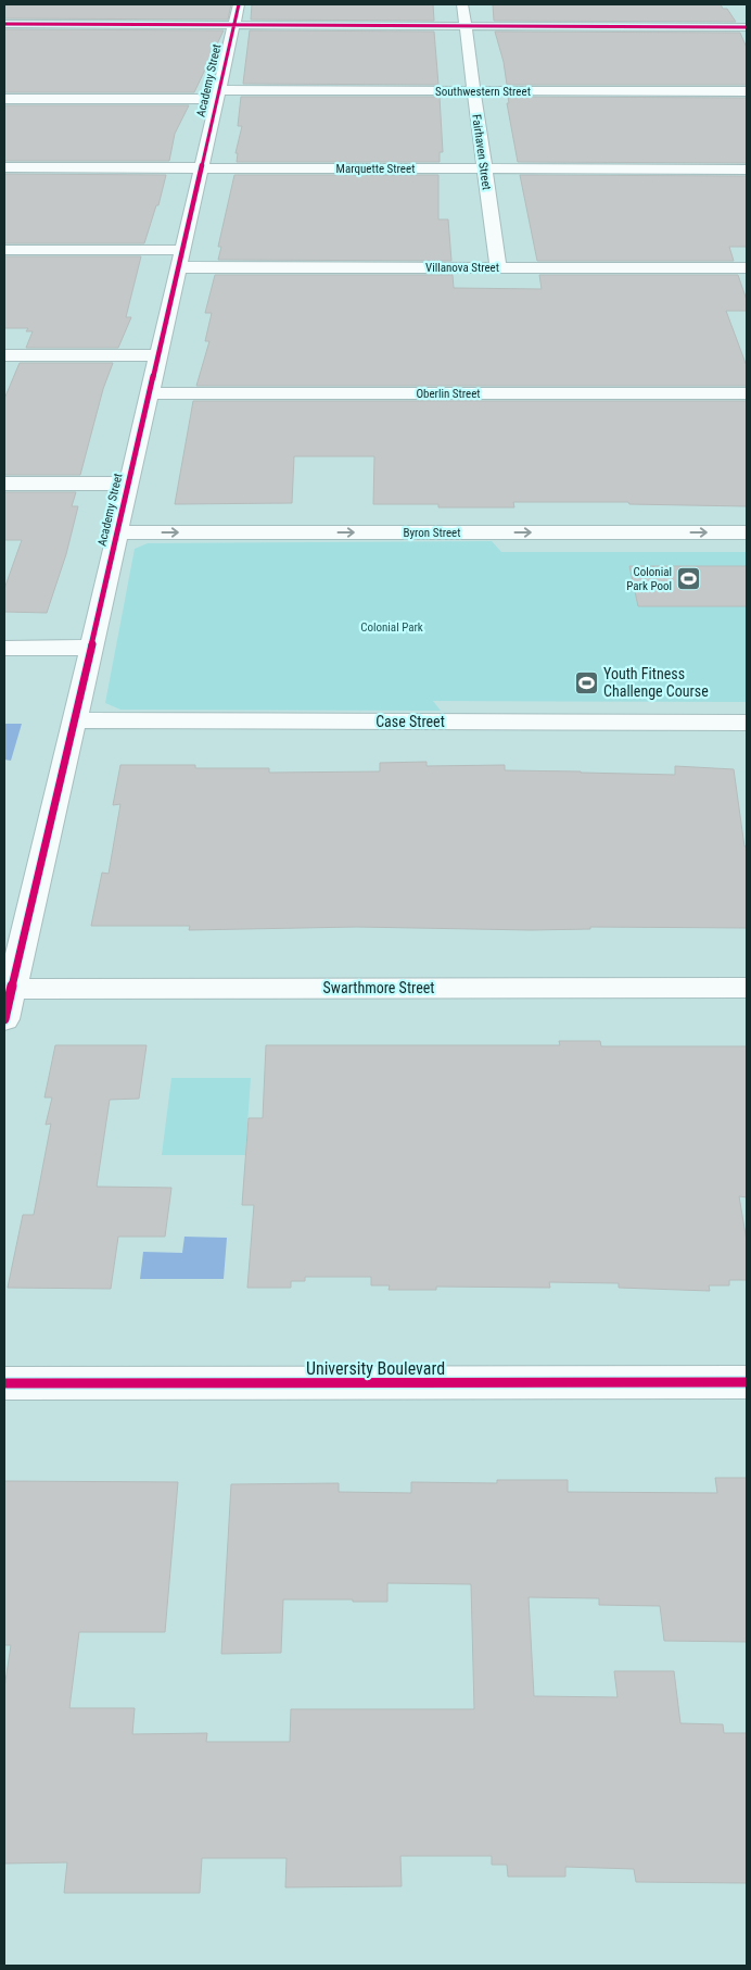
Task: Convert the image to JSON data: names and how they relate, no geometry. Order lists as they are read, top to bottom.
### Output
{
  "streets": {
    "street": [
      "Academy Street",
      "Southwestern Street",
      "Fairhaven Street",
      "Marquette Street",
      "Villanova Street",
      "Oberlin Street",
      "Byron Street",
      "Case Street",
      "Swarthmore Street",
      "University Boulevard"
    ]
  },
  "crossings": [
    ["Academy Street", "Southwestern Street"],
    ["Academy Street", "Marquette Street"],
    ["Academy Street", "Villanova Street"],
    ["Academy Street", "Oberlin Street"],
    ["Academy Street", "Byron Street"],
    ["Academy Street", "Case Street"],
    ["Academy Street", "Swarthmore Street"],
    ["Southwestern Street", "Fairhaven Street"],
    ["Fairhaven Street", "Marquette Street"],
    ["Fairhaven Street", "Villanova Street"]
  ],
  "one_way": ["Byron Street"],
  "parks": ["Colonial Park"],
  "places": {
    "sports": ["Colonial Park Pool", "Youth Fitness Challenge Course"]
  }
}
